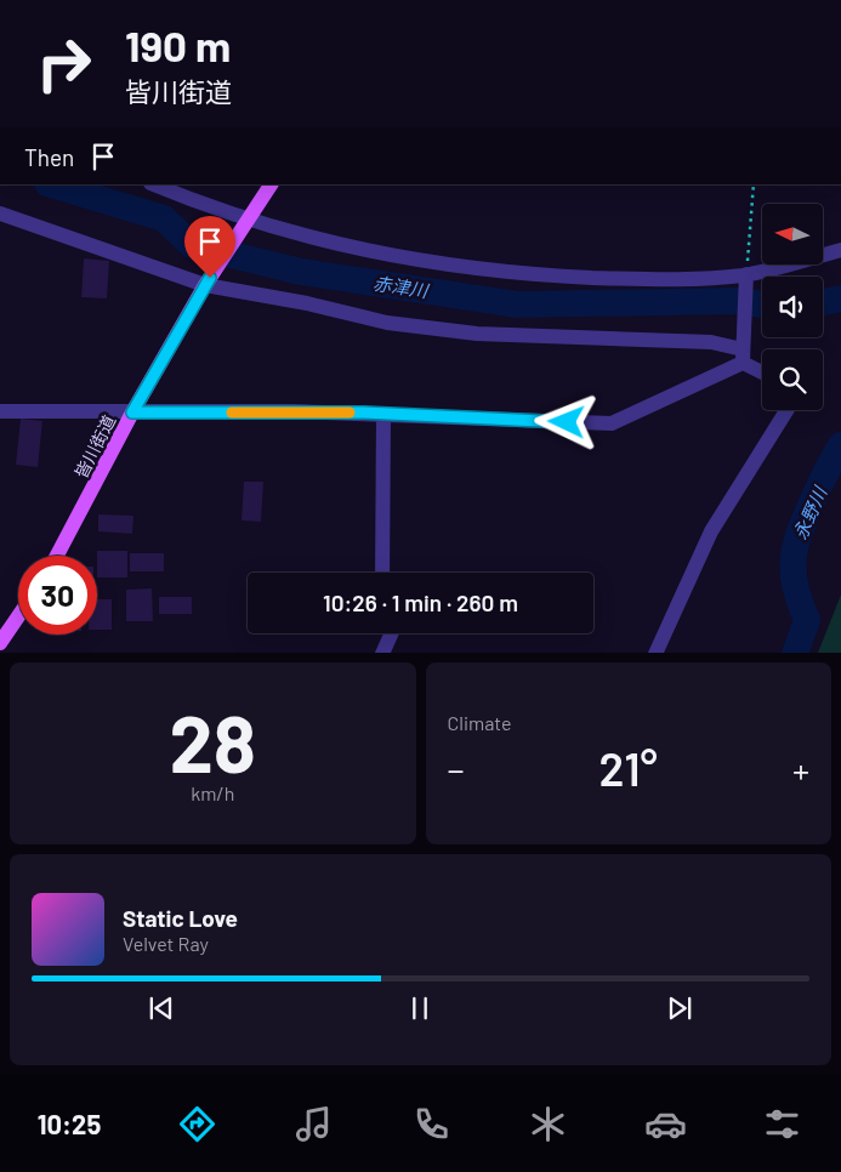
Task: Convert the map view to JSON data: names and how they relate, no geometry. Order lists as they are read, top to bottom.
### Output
{
  "streets": {
    "main road": ["皆川街道"]
  },
  "water": ["赤津川", "永野川"],
  "north": "left",
  "page": {
    "turn": ["190 m", "皆川街道"],
    "then": "Then",
    "limit": "30",
    "trip": "10:26 · 1 min · 260 m",
    "tile": [
      ["28", "km/h"],
      "Climate"
    ],
    "heat": ["−", "21°", "+"],
    "song": ["Static Love", "Velvet Ray"],
    "tabs": "10:25"
  }
}
